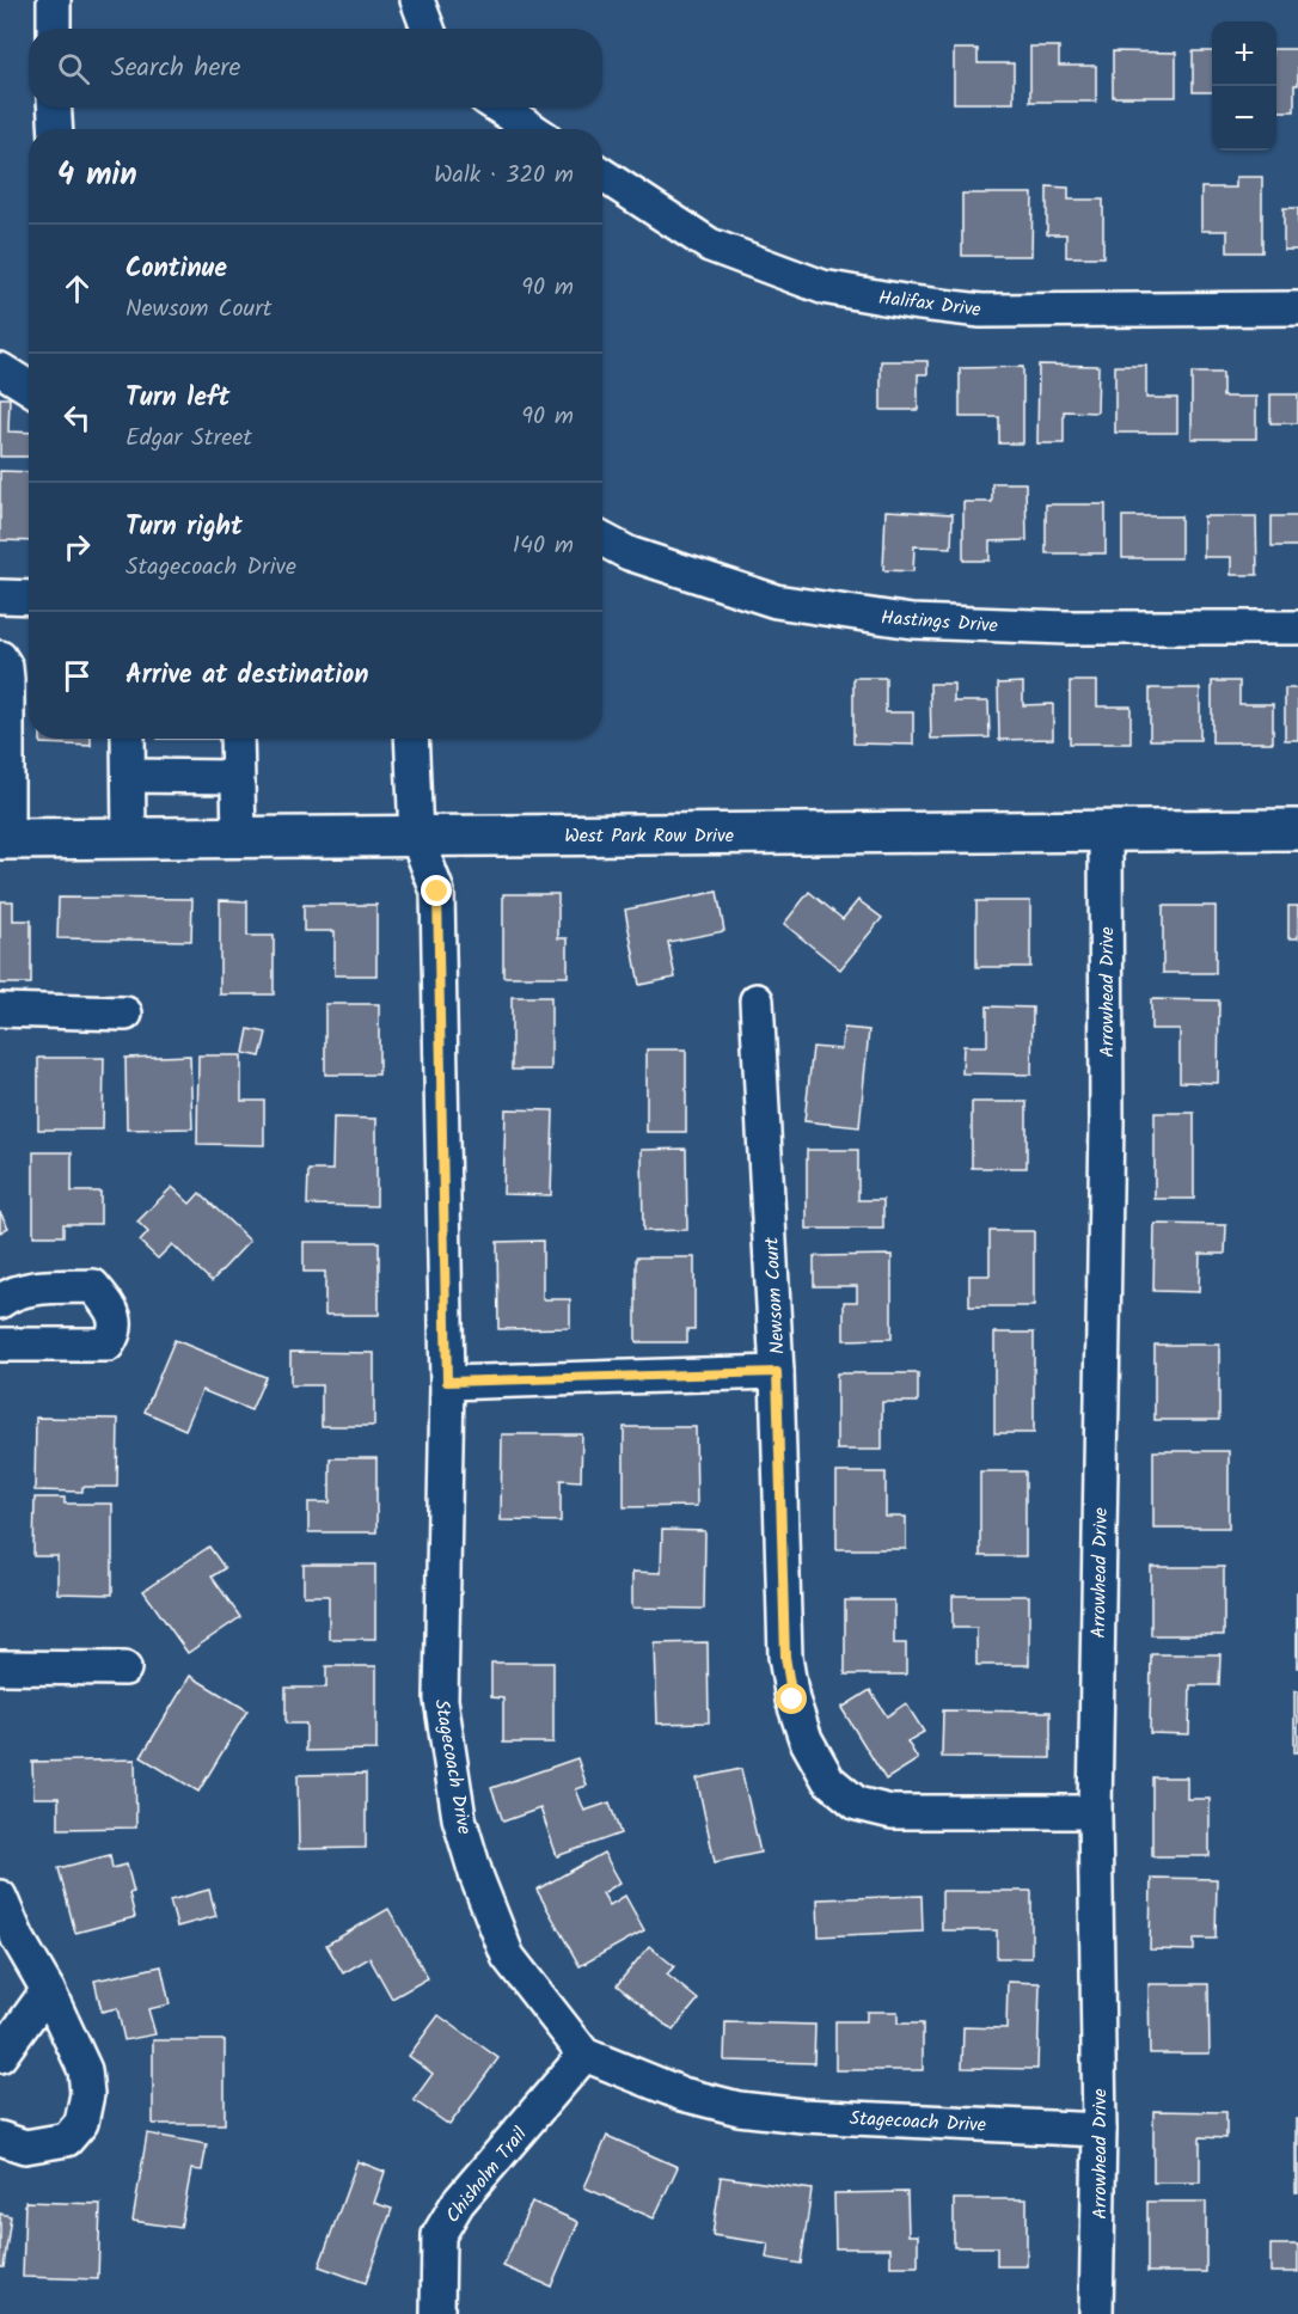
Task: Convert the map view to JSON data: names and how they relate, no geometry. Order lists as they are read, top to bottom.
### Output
{
  "streets": {
    "main road": ["West Park Row Drive"],
    "street": [
      "Halifax Drive",
      "Hastings Drive",
      "Arrowhead Drive",
      "Newsom Court",
      "Stagecoach Drive",
      "Chisholm Trail"
    ]
  },
  "crossings": [
    ["West Park Row Drive", "Arrowhead Drive"],
    ["West Park Row Drive", "Stagecoach Drive"],
    ["Arrowhead Drive", "Newsom Court"],
    ["Arrowhead Drive", "Stagecoach Drive"],
    ["Stagecoach Drive", "Chisholm Trail"]
  ],
  "page": {
    "map_buttons": ["+", "−"],
    "search": "Search here",
    "heading": ["4 min", "Walk · 320 m"],
    "list": [
      ["Continue", "Newsom Court", "90 m"],
      ["Turn left", "Edgar Street", "90 m"],
      ["Turn right", "Stagecoach Drive", "140 m"],
      "Arrive at destination"
    ]
  }
}
